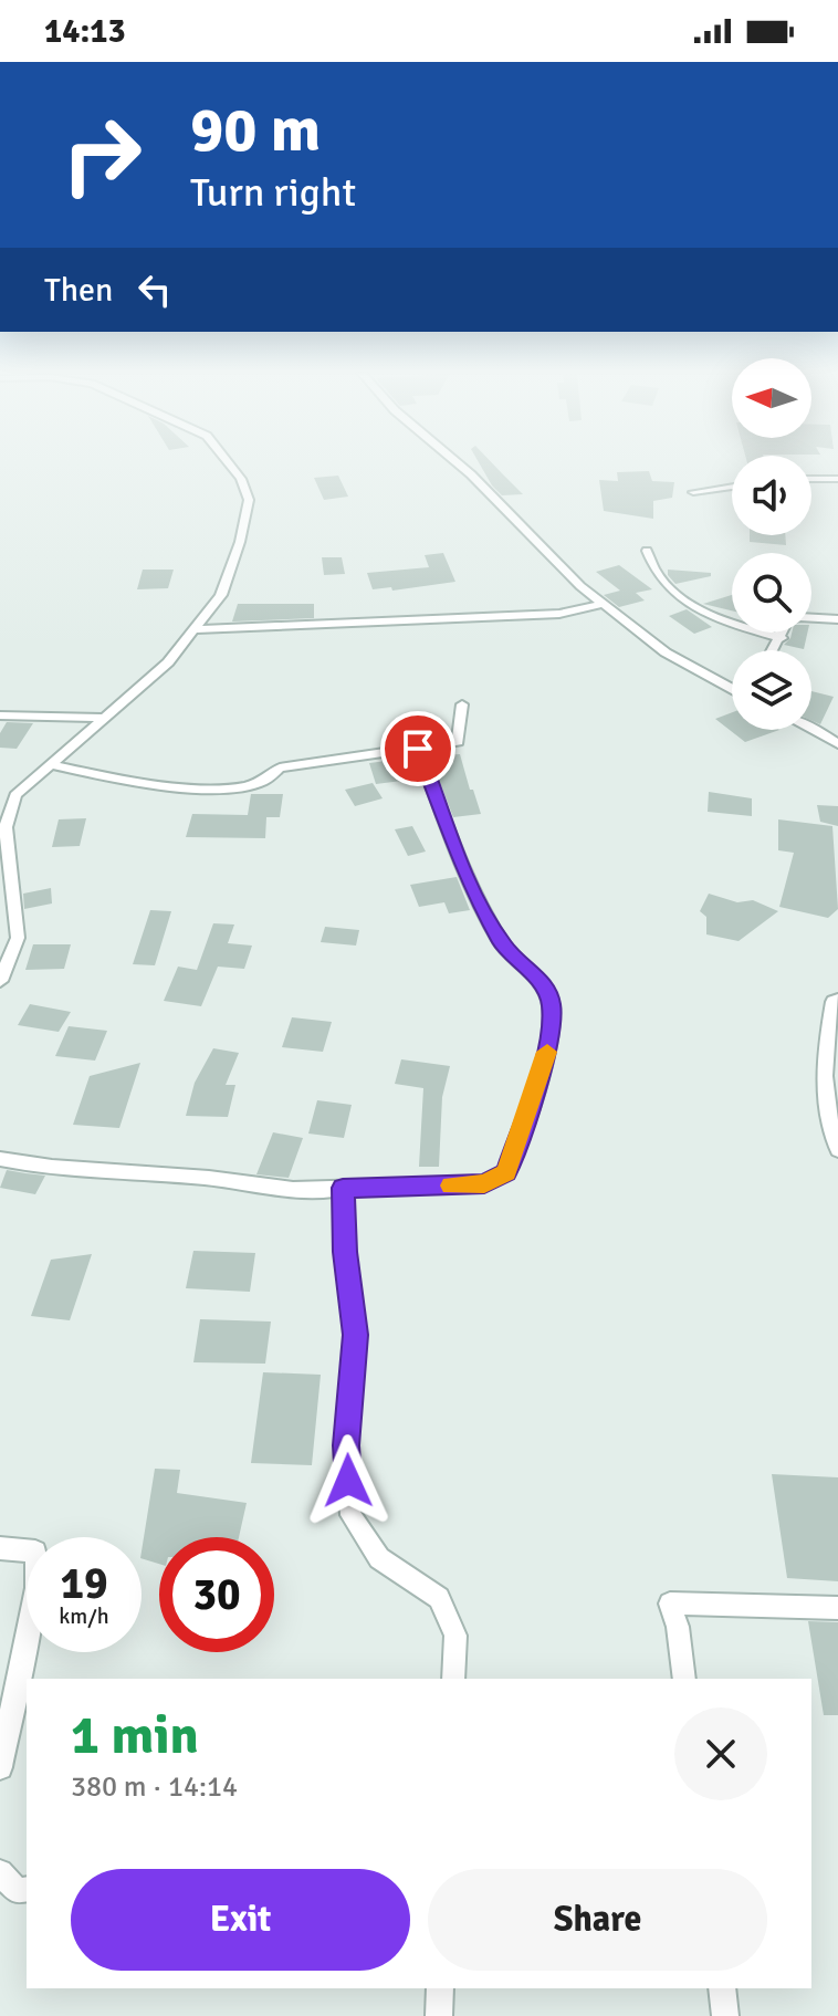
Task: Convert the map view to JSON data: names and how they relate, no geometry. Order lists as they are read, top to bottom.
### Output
{
  "north": "left",
  "page": {
    "status": "14:13",
    "turn": ["90 m", "Turn right"],
    "then": "Then",
    "speed": "19 km/h",
    "limit": "30",
    "heading": ["1 min", "380 m · 14:14"],
    "buttons": ["Exit", "Share"]
  }
}
